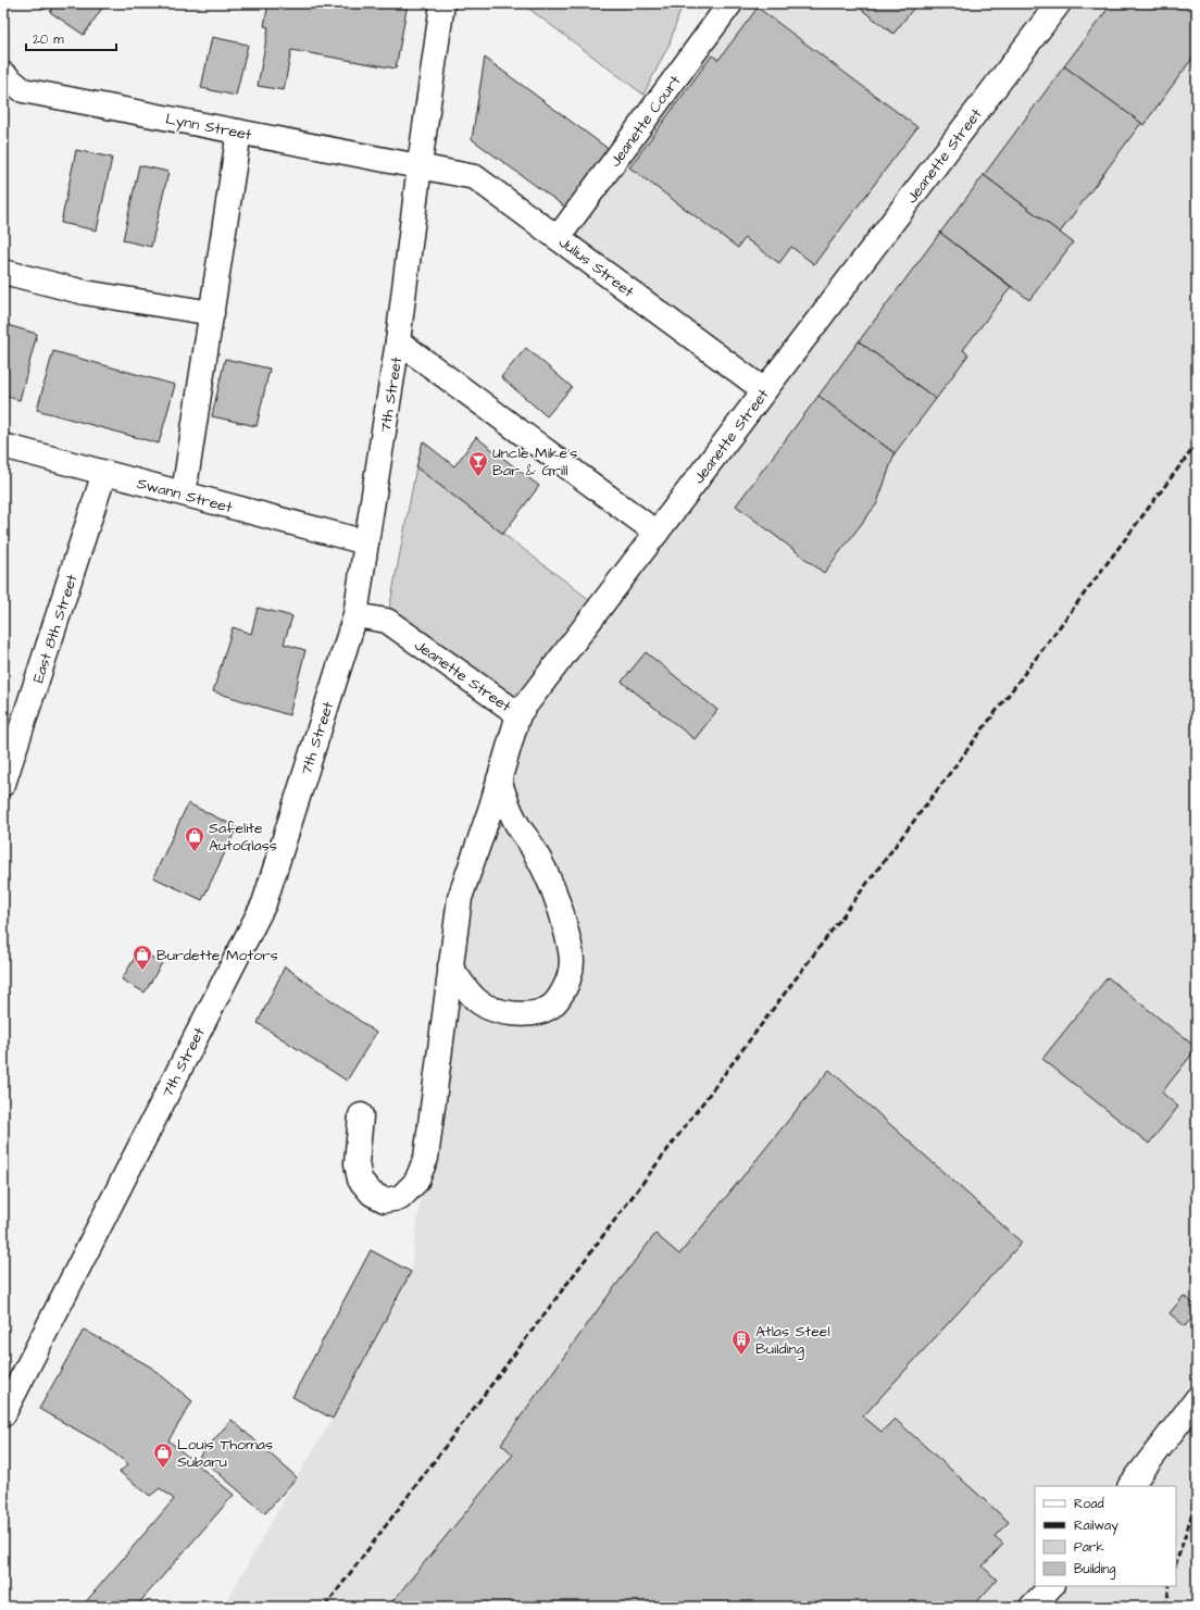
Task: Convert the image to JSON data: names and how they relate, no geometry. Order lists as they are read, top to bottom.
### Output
{
  "streets": {
    "street": [
      "Jeanette Court",
      "Lynn Street",
      "Jeanette Street",
      "Julius Street",
      "7th Street",
      "Swann Street",
      "East 8th Street"
    ]
  },
  "crossings": [
    ["Jeanette Court", "Julius Street"],
    ["Lynn Street", "Julius Street"],
    ["Lynn Street", "7th Street"],
    ["Jeanette Street", "Julius Street"],
    ["Jeanette Street", "7th Street"],
    ["Julius Street", "7th Street"],
    ["7th Street", "Swann Street"],
    ["Swann Street", "East 8th Street"]
  ],
  "places": {
    "bar": ["Uncle Mike's Bar & Grill"],
    "shop": ["Safelite AutoGlass", "Burdette Motors", "Louis Thomas Subaru"],
    "building": ["Atlas Steel Building"]
  },
  "legend": [
    "Road",
    "Railway",
    "Park",
    "Building"
  ],
  "scale_bar": "20 m"
}
